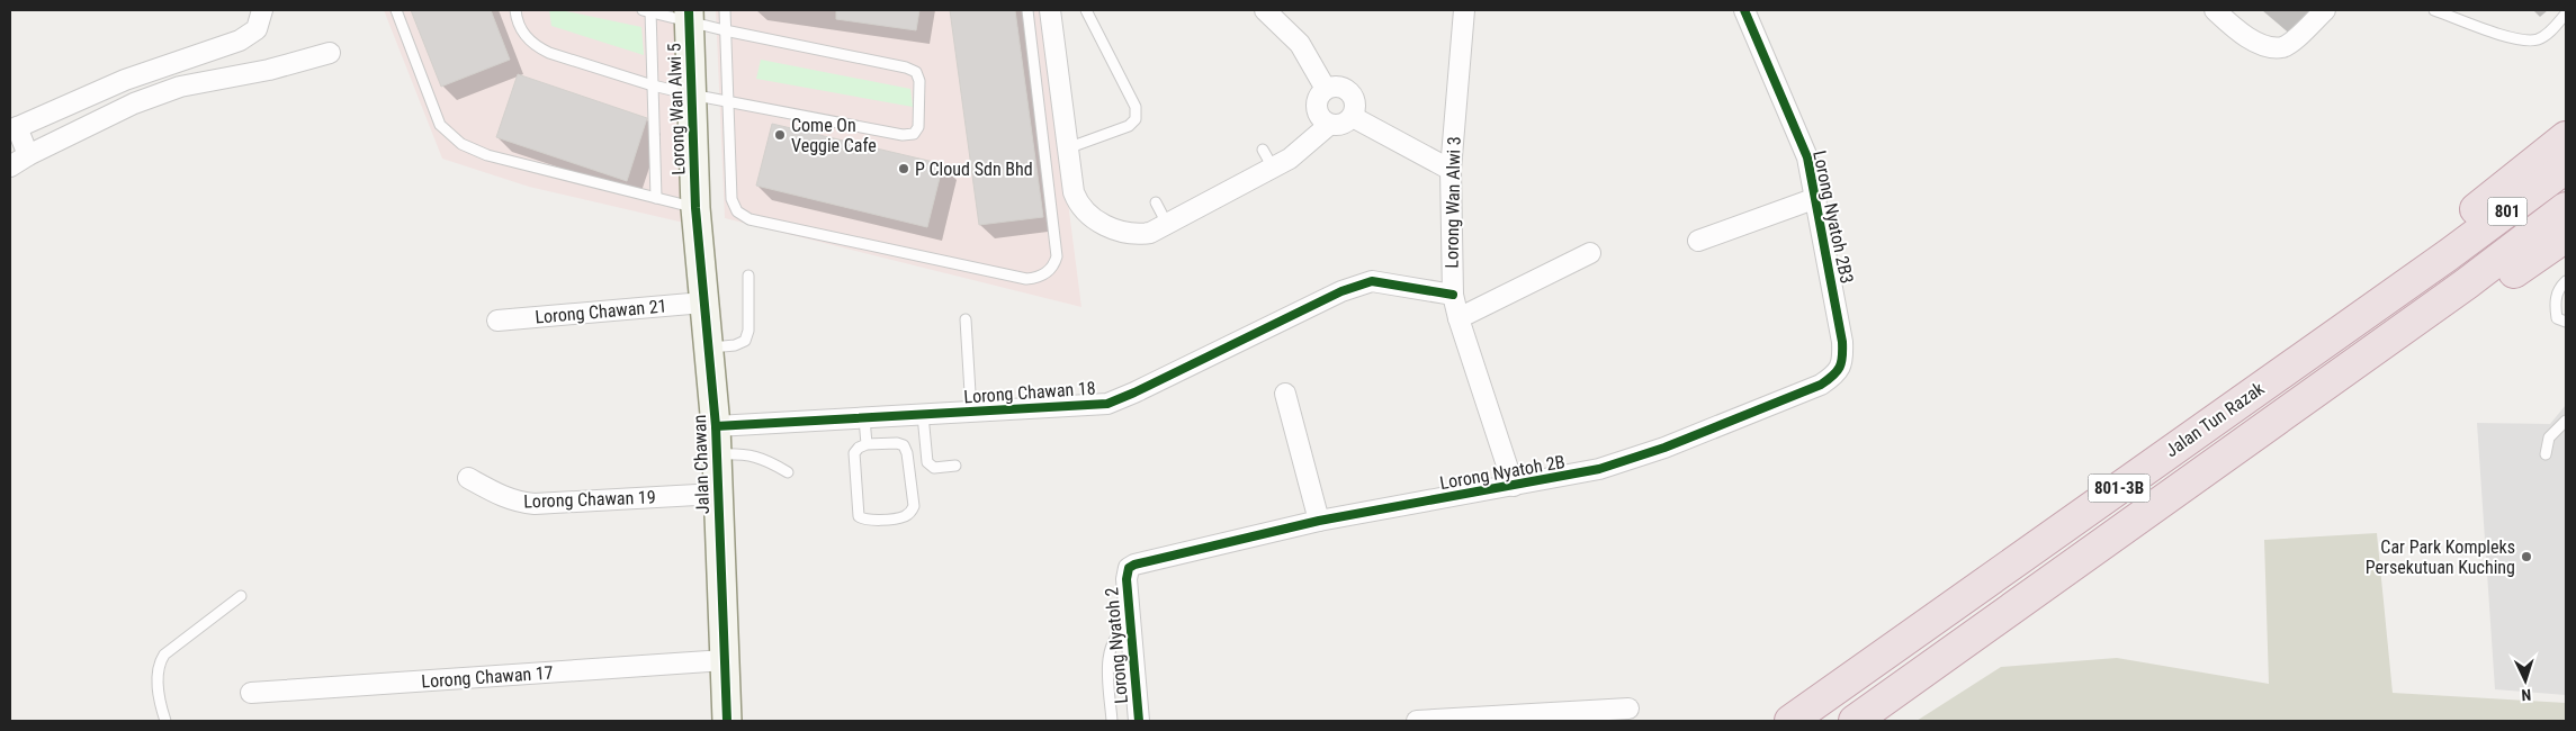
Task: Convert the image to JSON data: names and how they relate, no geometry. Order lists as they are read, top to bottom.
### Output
{
  "streets": {
    "highway": ["801", "Jalan Tun Razak", "801-3B"],
    "street": [
      "Lorong Wan Alwi 5",
      "Lorong Wan Alwi 3",
      "Lorong Nyatoh 2B3",
      "Lorong Chawan 21",
      "Lorong Chawan 18",
      "Jalan Chawan",
      "Lorong Nyatoh 2B",
      "Lorong Chawan 19",
      "Lorong Nyatoh 2",
      "Lorong Chawan 17"
    ]
  },
  "crossings": [
    ["Lorong Wan Alwi 5", "Jalan Chawan"],
    ["Lorong Wan Alwi 3", "Lorong Chawan 18"],
    ["Lorong Wan Alwi 3", "Lorong Nyatoh 2B"],
    ["801", "Jalan Tun Razak"],
    ["Lorong Nyatoh 2B3", "Lorong Nyatoh 2B"],
    ["Lorong Chawan 21", "Jalan Chawan"],
    ["Lorong Chawan 18", "Jalan Chawan"],
    ["Jalan Chawan", "Lorong Chawan 19"],
    ["Jalan Chawan", "Lorong Chawan 17"],
    ["Lorong Nyatoh 2B", "Lorong Nyatoh 2"]
  ],
  "places": ["Come On Veggie Cafe", "P Cloud Sdn Bhd", "Car Park Kompleks Persekutuan Kuching"],
  "north": "bottom"
}
